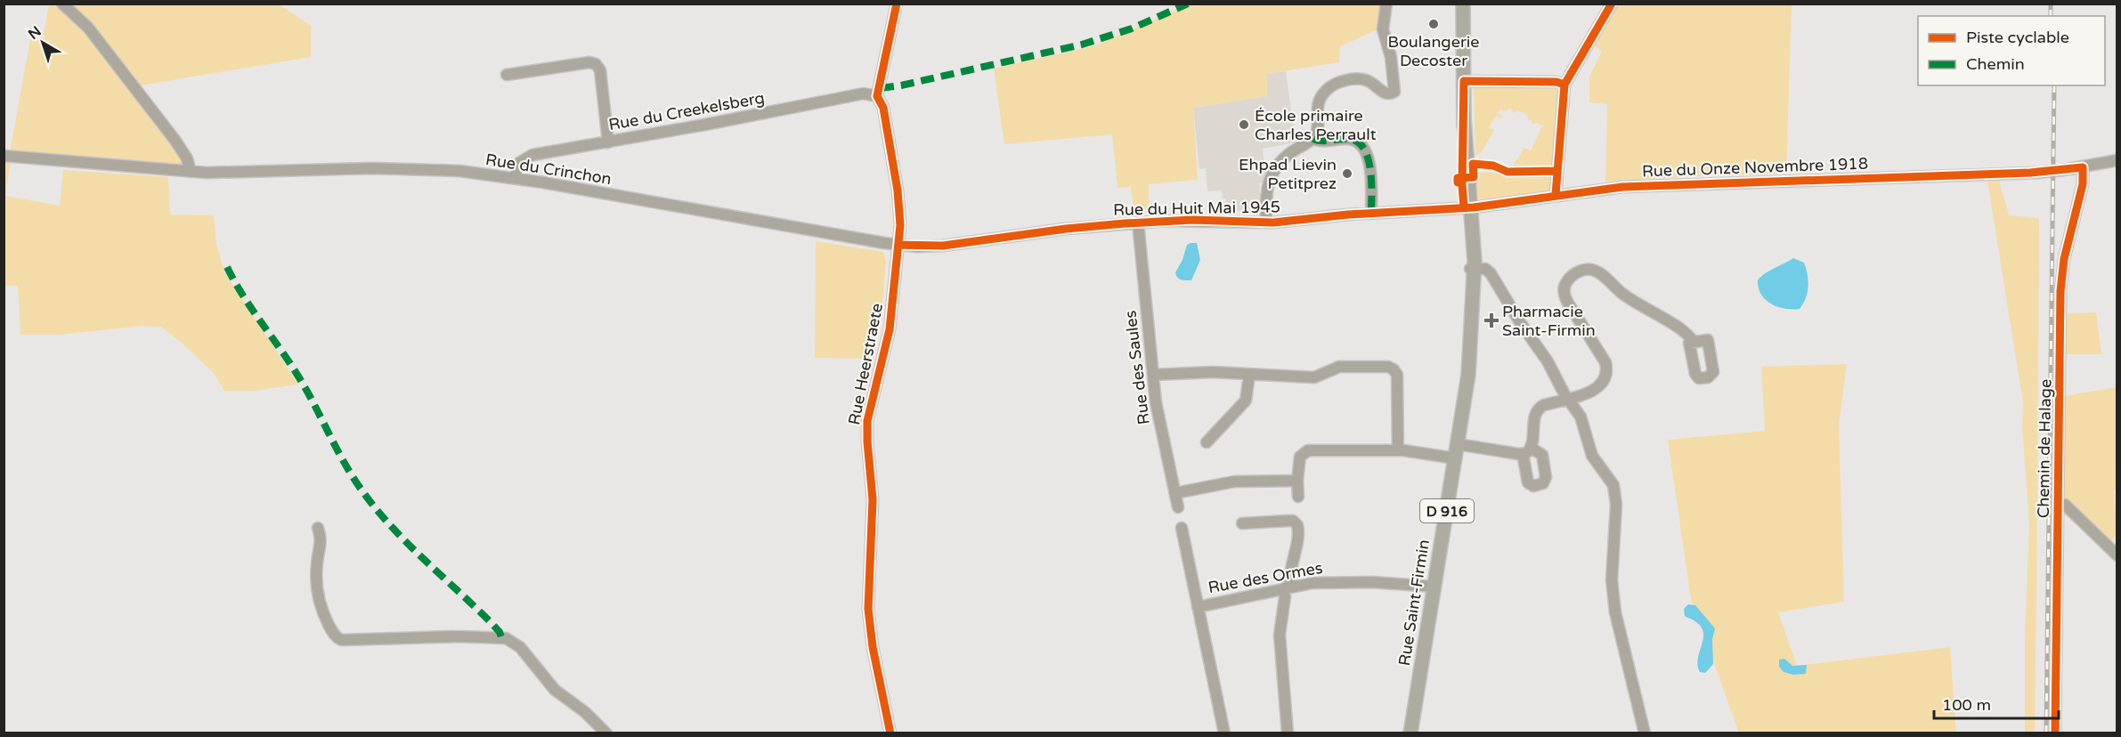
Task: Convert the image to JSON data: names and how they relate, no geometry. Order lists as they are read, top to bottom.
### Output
{
  "streets": {
    "main road": ["D 916", "Rue Saint-Firmin"],
    "street": [
      "Rue du Creekelsberg",
      "Rue du Onze Novembre 1918",
      "Rue du Crinchon",
      "Rue du Huit Mai 1945",
      "Rue Heerstraete",
      "Rue des Saules",
      "Chemin de Halage",
      "Rue des Ormes"
    ]
  },
  "crossings": [
    ["Rue du Creekelsberg", "Rue du Crinchon"],
    ["Rue du Creekelsberg", "Rue Heerstraete"],
    ["Rue du Onze Novembre 1918", "Rue du Huit Mai 1945"],
    ["Rue du Onze Novembre 1918", "Chemin de Halage"],
    ["Rue du Onze Novembre 1918", "D 916"],
    ["Rue du Onze Novembre 1918", "Rue Saint-Firmin"],
    ["Rue du Crinchon", "Rue du Huit Mai 1945"],
    ["Rue du Crinchon", "Rue Heerstraete"],
    ["Rue du Huit Mai 1945", "Rue Heerstraete"],
    ["Rue du Huit Mai 1945", "Rue des Saules"],
    ["Rue du Huit Mai 1945", "D 916"],
    ["Rue du Huit Mai 1945", "Rue Saint-Firmin"],
    ["D 916", "Rue Saint-Firmin"],
    ["Rue des Ormes", "Rue Saint-Firmin"]
  ],
  "places": {
    "other": ["Boulangerie Decoster", "École primaire Charles Perrault", "Ehpad Lievin Petitprez"],
    "health": ["Pharmacie Saint-Firmin"]
  },
  "legend": ["Piste cyclable", "Chemin"],
  "scale_bar": "100 m",
  "north": "top left"
}
